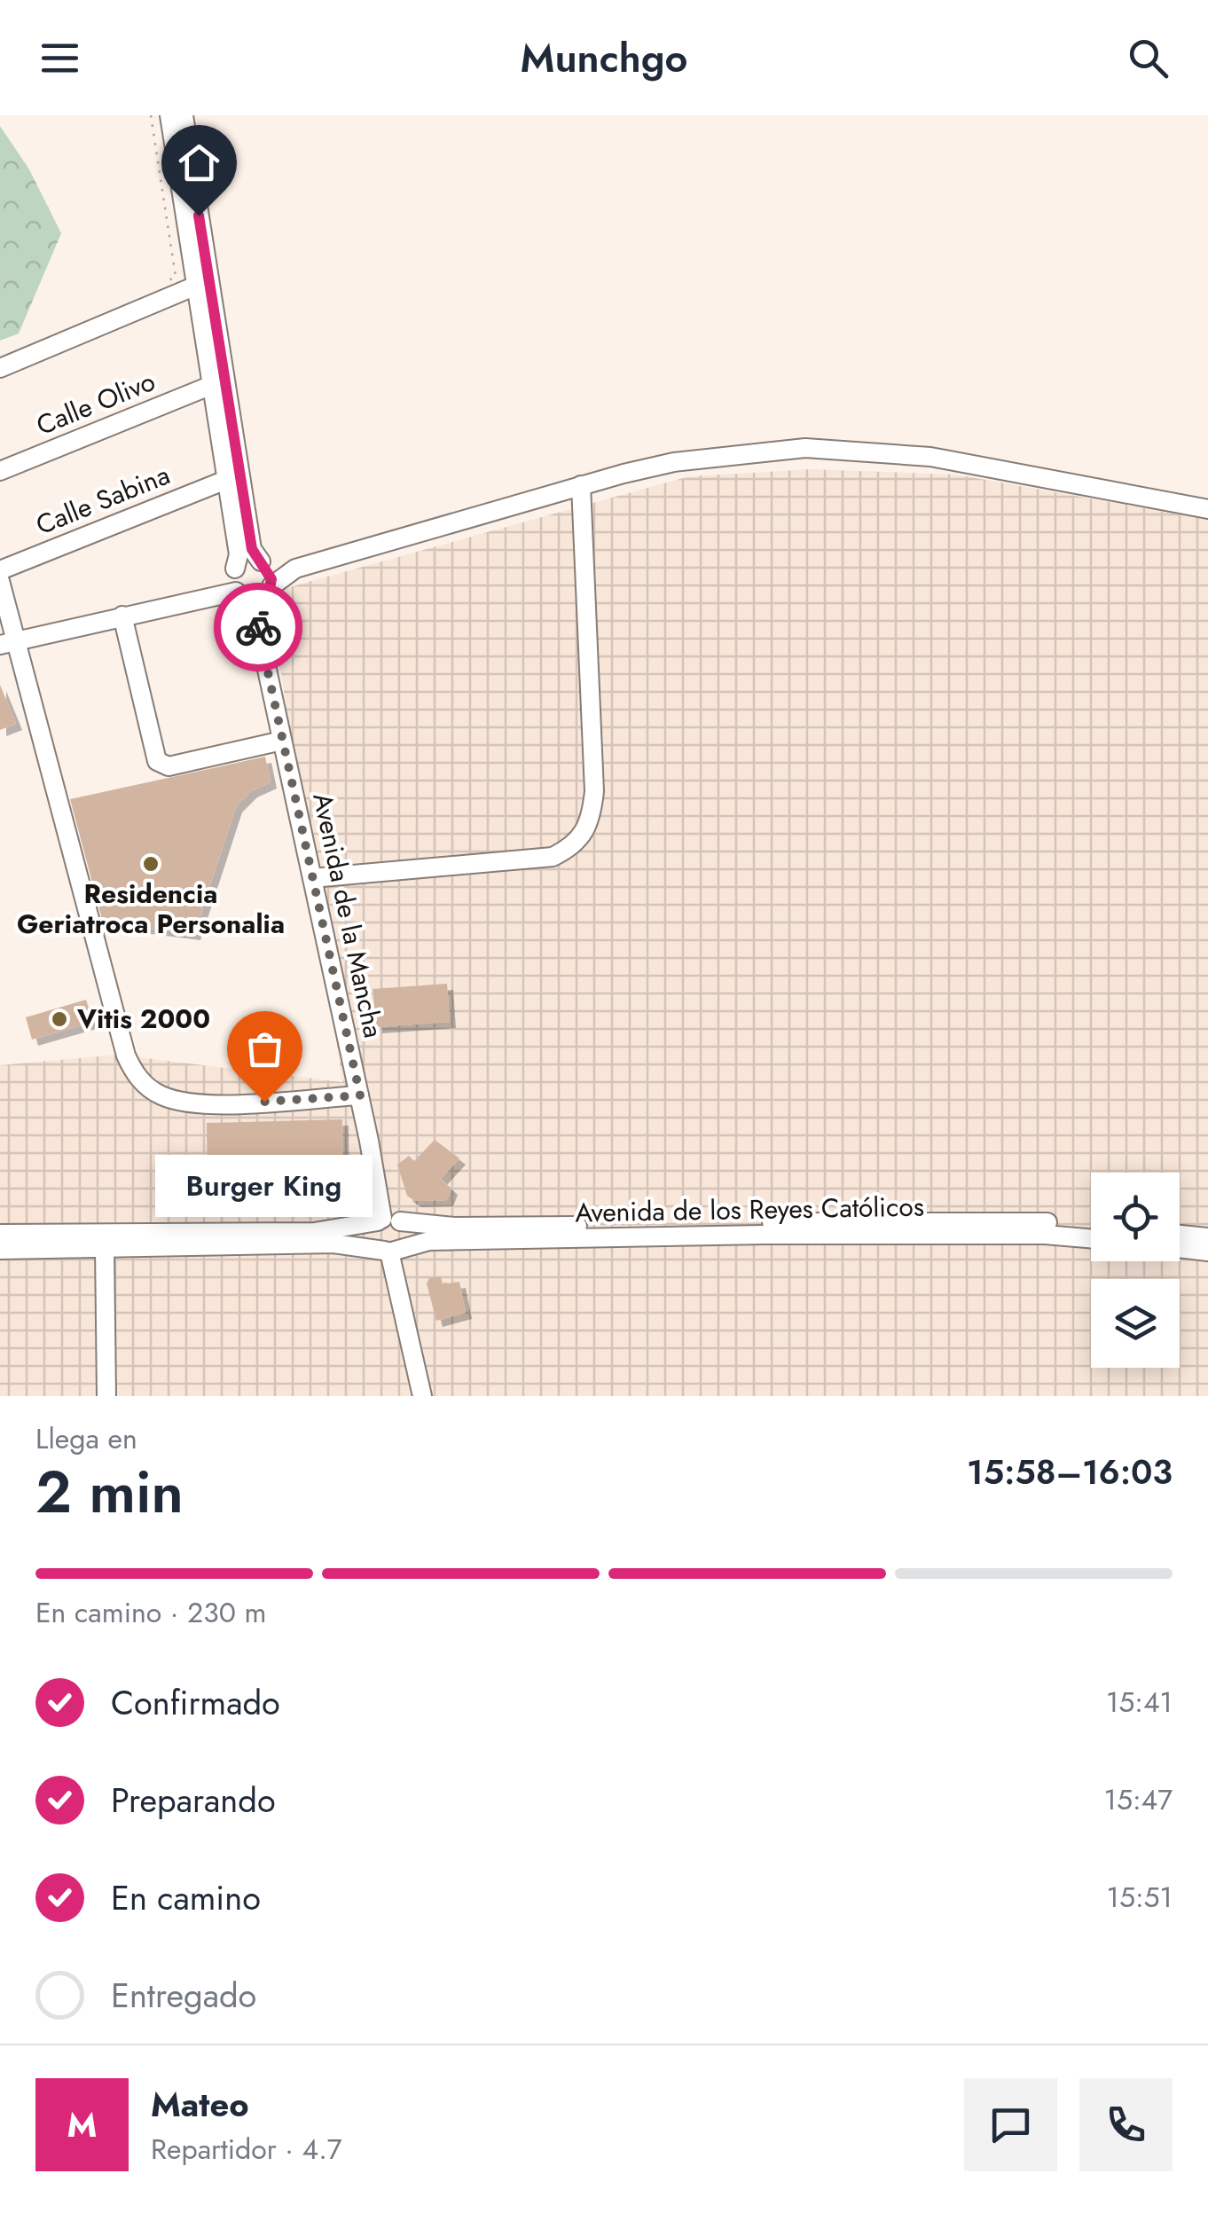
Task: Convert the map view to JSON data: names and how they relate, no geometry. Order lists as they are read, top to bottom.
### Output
{
  "streets": {
    "street": [
      "Calle Olivo",
      "Calle Sabina",
      "Avenida de la Mancha",
      "Avenida de los Reyes Católicos"
    ]
  },
  "crossings": [
    ["Calle Olivo", "Avenida de la Mancha"],
    ["Calle Sabina", "Avenida de la Mancha"],
    ["Avenida de la Mancha", "Avenida de los Reyes Católicos"]
  ],
  "places": ["Residencia Geriatroca Personalia", "Vitis 2000", "Burger King"],
  "page": {
    "header": "Munchgo",
    "bubble": "Burger King",
    "heading": ["2 min", "Llega en", "15:58–16:03"],
    "panel": ["Mateo", "Repartidor · 4.7"],
    "bar": "En camino · 230 m",
    "list": [
      ["Confirmado", "15:41"],
      ["Preparando", "15:47"],
      ["En camino", "15:51"],
      "Entregado"
    ],
    "round": "M"
  }
}
